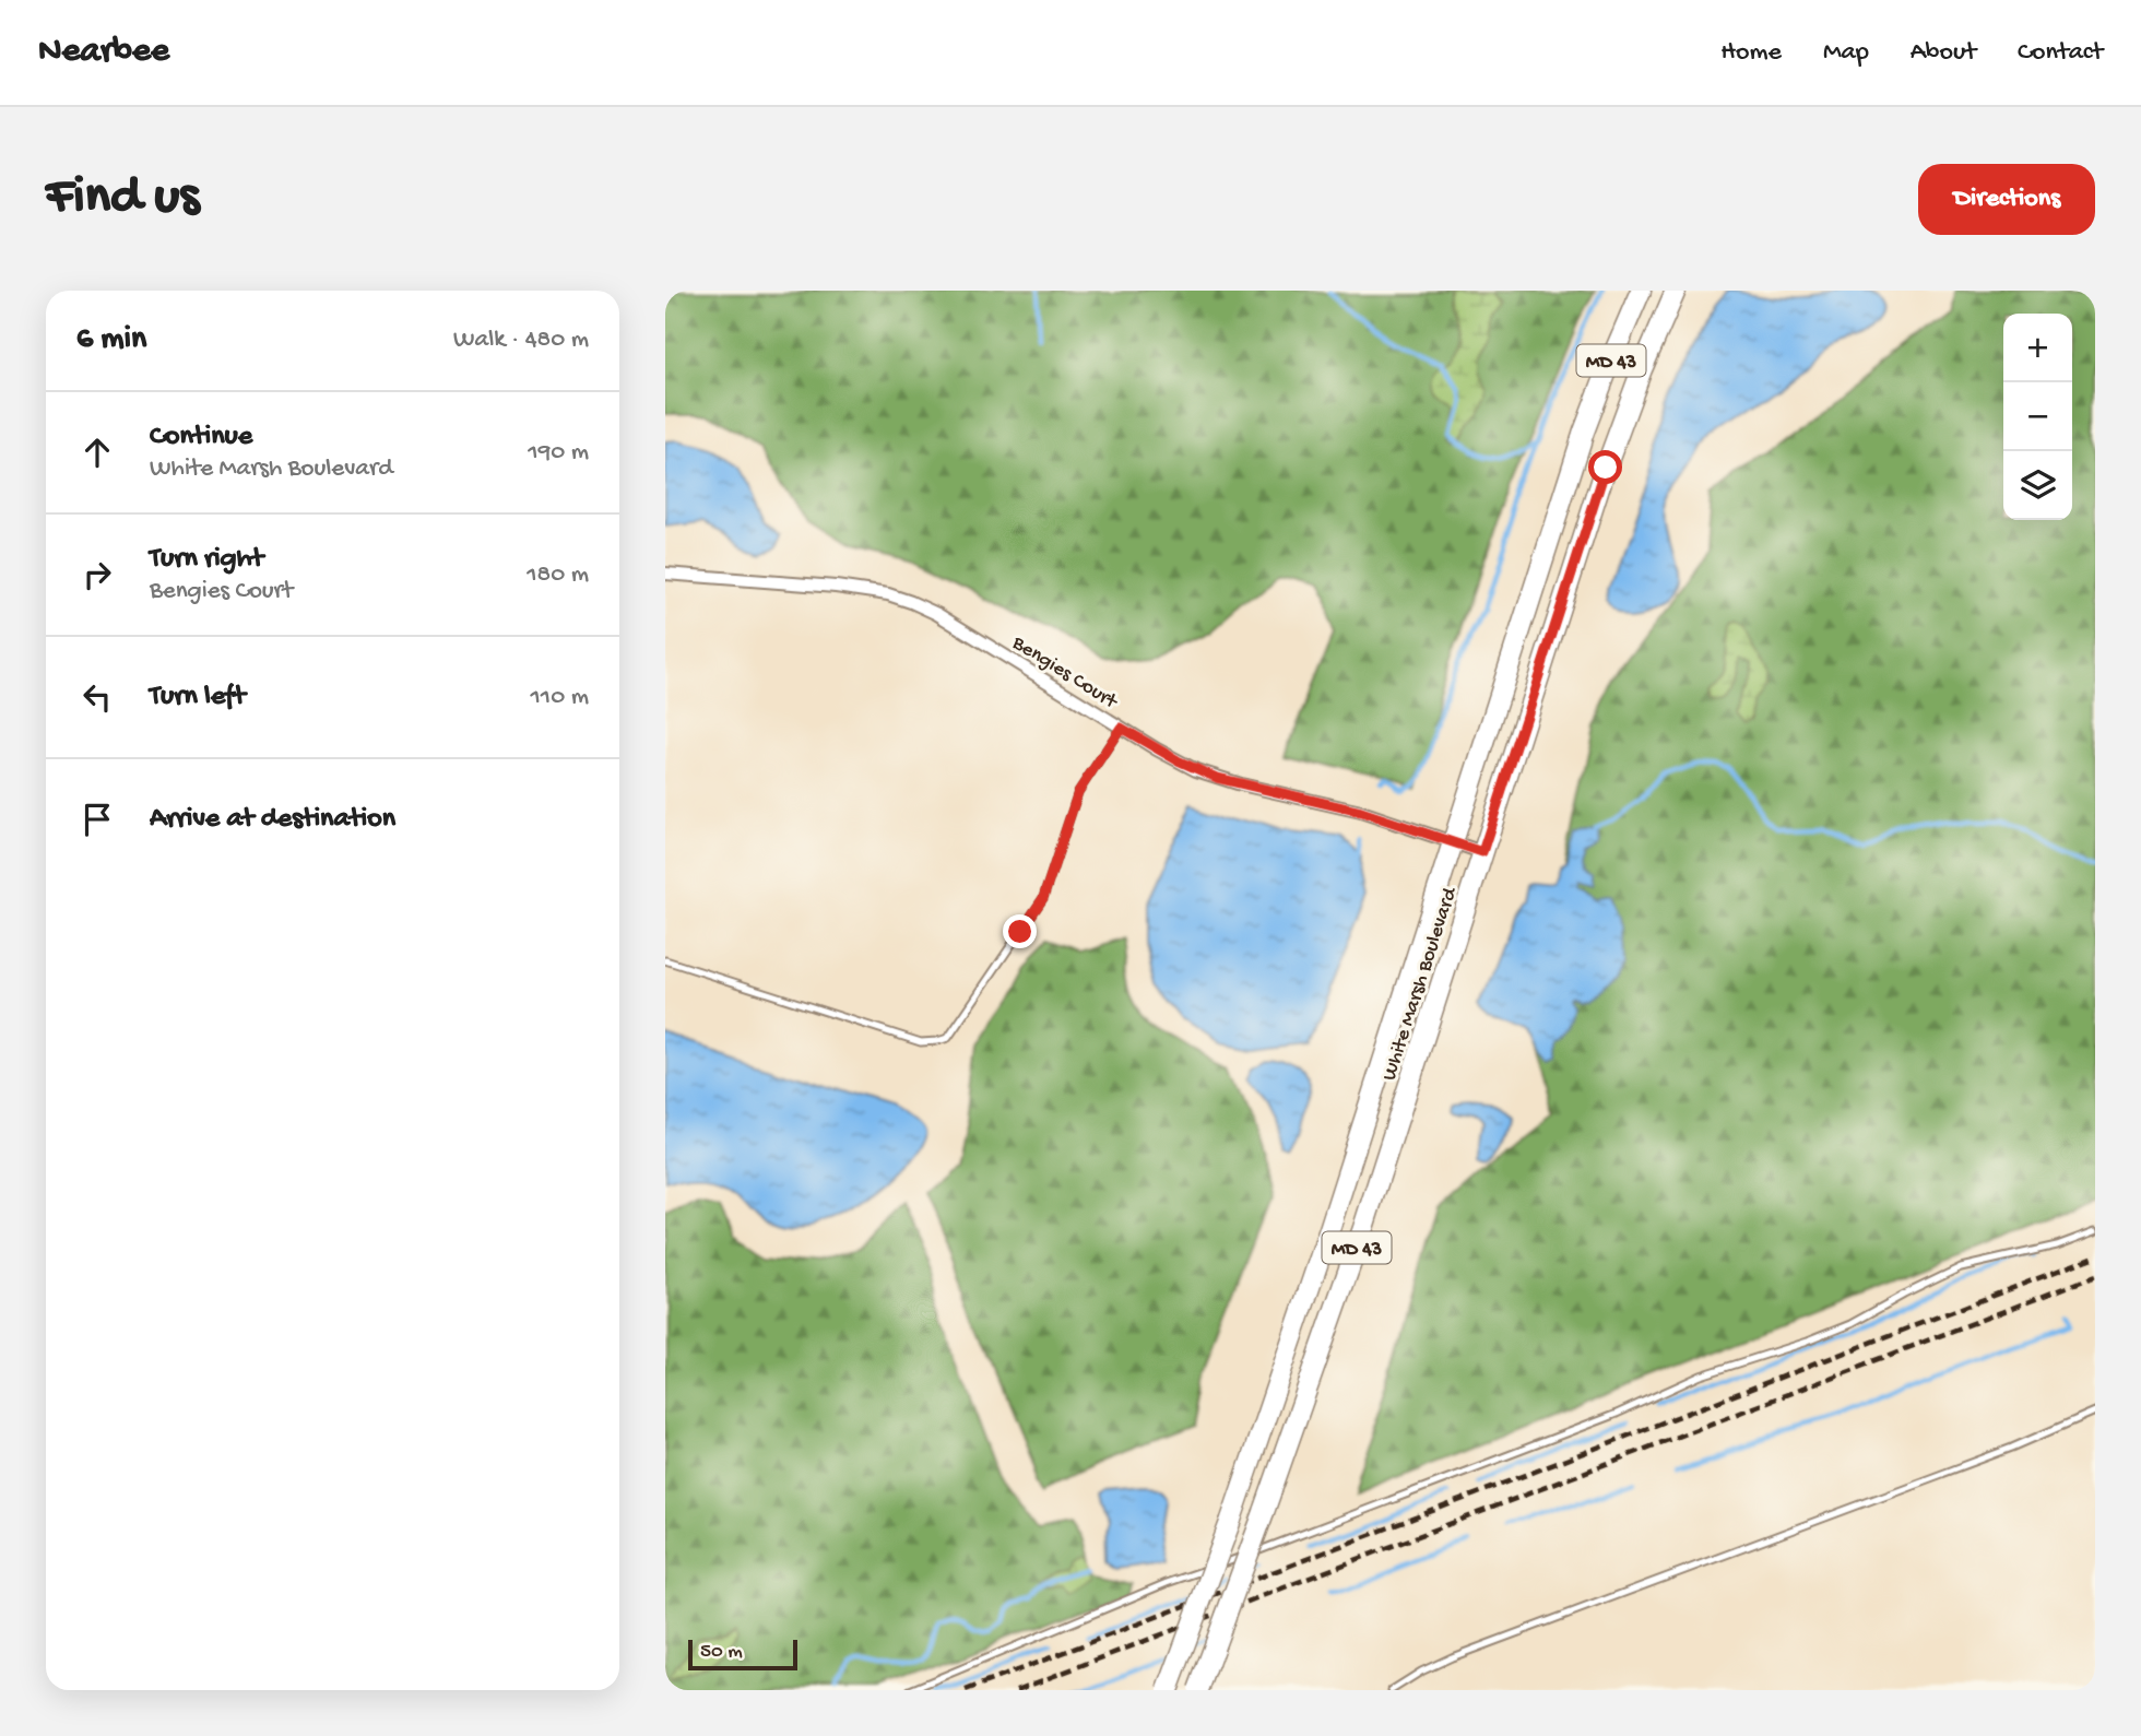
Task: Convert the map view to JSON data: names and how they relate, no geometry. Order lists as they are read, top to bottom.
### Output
{
  "streets": {
    "main road": ["MD 43", "White Marsh Boulevard"],
    "street": ["Bengies Court"]
  },
  "crossings": [
    ["Bengies Court", "White Marsh Boulevard"]
  ],
  "scale_bar": "50 m",
  "page": {
    "header": "Nearbee",
    "nav": [
      "Home",
      "Map",
      "About",
      "Contact"
    ],
    "buttons": "Directions",
    "title": "Find us",
    "heading": ["6 min", "Walk · 480 m"],
    "map_buttons": ["+", "−"],
    "list": [
      ["Continue", "White Marsh Boulevard", "190 m"],
      ["Turn right", "Bengies Court", "180 m"],
      ["Turn left", "110 m"],
      "Arrive at destination"
    ],
    "scale": "50 m"
  }
}
